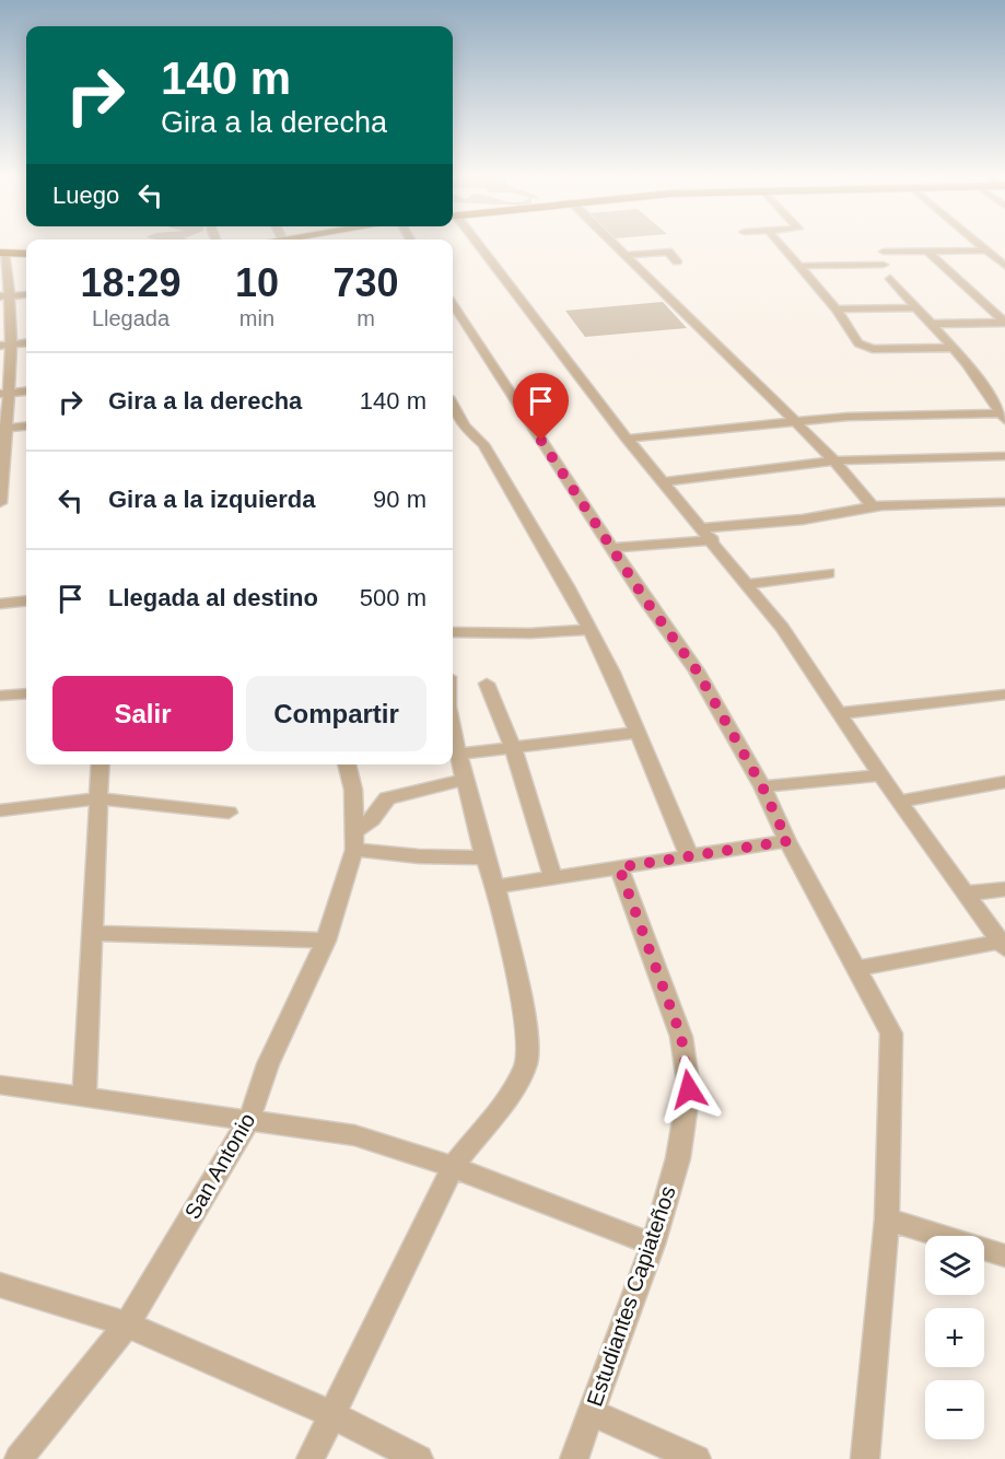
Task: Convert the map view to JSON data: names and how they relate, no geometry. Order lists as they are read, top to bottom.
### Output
{
  "streets": {
    "street": ["San Antonio", "Estudiantes Capiateños"]
  },
  "page": {
    "turn": ["140 m", "Gira a la derecha"],
    "then": "Luego",
    "eta": [
      "18:29",
      "Llegada",
      "10",
      "min",
      "730",
      "m"
    ],
    "list": [
      {
        "name": "Gira a la derecha",
        "value": "140 m"
      },
      {
        "name": "Gira a la izquierda",
        "value": "90 m"
      },
      {
        "name": "Llegada al destino",
        "value": "500 m"
      }
    ],
    "buttons": ["Salir", "Compartir"],
    "map_buttons": ["+", "−"]
  }
}
